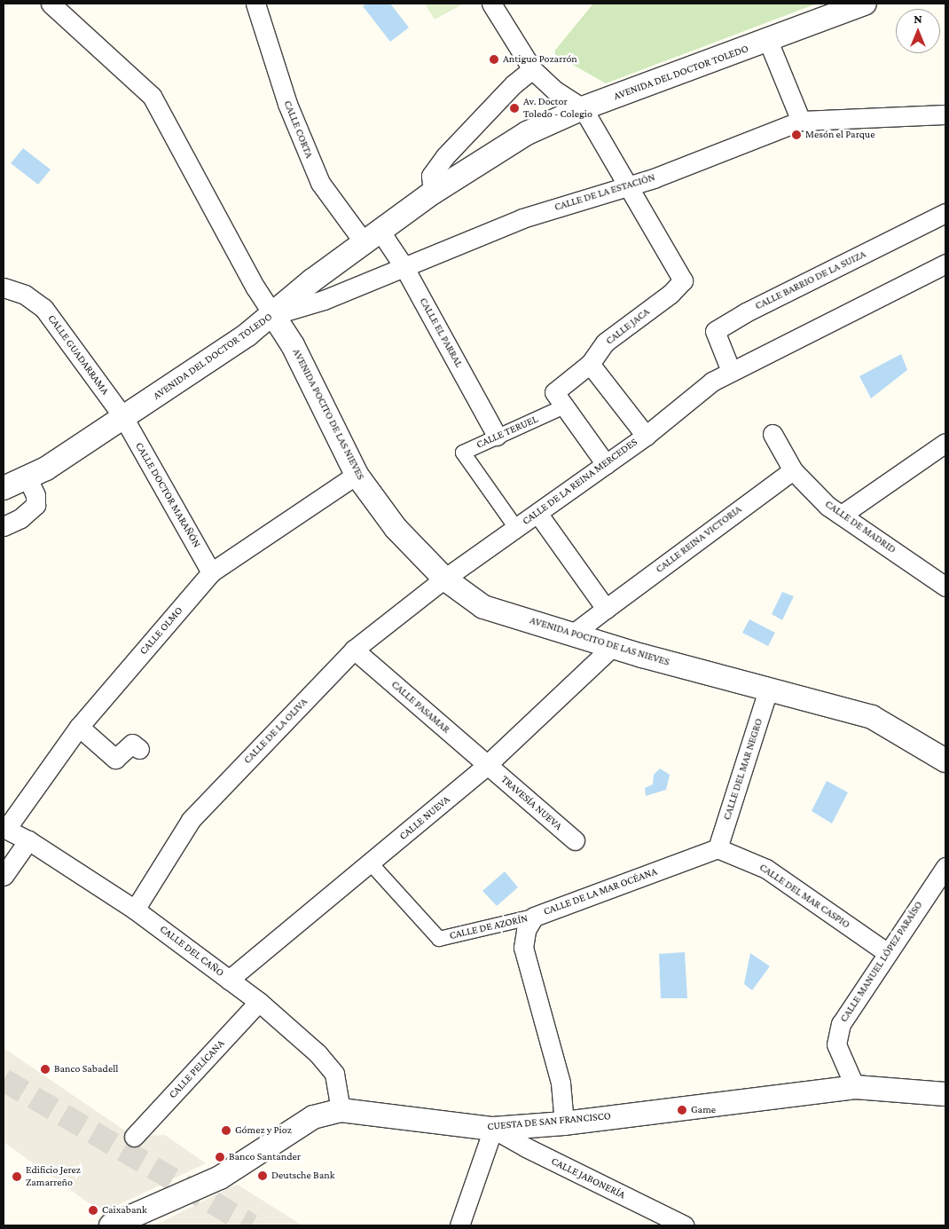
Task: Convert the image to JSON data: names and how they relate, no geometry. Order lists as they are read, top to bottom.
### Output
{
  "streets": {
    "street": [
      "AVENIDA DEL DOCTOR TOLEDO",
      "CALLE CORTA",
      "CALLE DE LA ESTACIÓN",
      "CALLE BARRIO DE LA SUIZA",
      "CALLE JACA",
      "CALLE EL PARRAL",
      "CALLE GUADARRAMA",
      "AVENIDA POCITO DE LAS NIEVES",
      "CALLE TERUEL",
      "CALLE DE LA REINA MERCEDES",
      "CALLE DOCTOR MARAÑÓN",
      "CALLE DE MADRID",
      "CALLE REINA VICTORIA",
      "CALLE OLMO",
      "CALLE PASAMAR",
      "CALLE DE LA OLIVA",
      "CALLE DEL MAR NEGRO",
      "TRAVESÍA NUEVA",
      "CALLE NUEVA",
      "CALLE DE LA MAR OCÉANA",
      "CALLE DEL MAR CASPIO",
      "CALLE DE AZORÍN",
      "CALLE DEL CAÑO",
      "CALLE MANUEL LÓPEZ PARAÍSO",
      "CALLE PELÍCANA",
      "CUESTA DE SAN FRANCISCO",
      "CALLE JABONERÍA"
    ]
  },
  "crossings": [
    ["AVENIDA DEL DOCTOR TOLEDO", "CALLE CORTA"],
    ["AVENIDA DEL DOCTOR TOLEDO", "CALLE DE LA ESTACIÓN"],
    ["AVENIDA DEL DOCTOR TOLEDO", "CALLE EL PARRAL"],
    ["AVENIDA DEL DOCTOR TOLEDO", "CALLE GUADARRAMA"],
    ["AVENIDA DEL DOCTOR TOLEDO", "AVENIDA POCITO DE LAS NIEVES"],
    ["AVENIDA DEL DOCTOR TOLEDO", "CALLE DOCTOR MARAÑÓN"],
    ["CALLE CORTA", "CALLE EL PARRAL"],
    ["CALLE DE LA ESTACIÓN", "CALLE JACA"],
    ["CALLE DE LA ESTACIÓN", "CALLE EL PARRAL"],
    ["CALLE DE LA ESTACIÓN", "AVENIDA POCITO DE LAS NIEVES"],
    ["CALLE BARRIO DE LA SUIZA", "CALLE DE LA REINA MERCEDES"],
    ["CALLE JACA", "CALLE TERUEL"],
    ["CALLE EL PARRAL", "CALLE TERUEL"],
    ["CALLE GUADARRAMA", "CALLE DOCTOR MARAÑÓN"],
    ["AVENIDA POCITO DE LAS NIEVES", "CALLE DE LA REINA MERCEDES"],
    ["AVENIDA POCITO DE LAS NIEVES", "CALLE OLMO"],
    ["AVENIDA POCITO DE LAS NIEVES", "CALLE DE LA OLIVA"],
    ["AVENIDA POCITO DE LAS NIEVES", "CALLE DEL MAR NEGRO"],
    ["AVENIDA POCITO DE LAS NIEVES", "CALLE NUEVA"],
    ["CALLE TERUEL", "CALLE DE LA REINA MERCEDES"],
    ["CALLE DE LA REINA MERCEDES", "CALLE DE LA OLIVA"],
    ["CALLE DOCTOR MARAÑÓN", "CALLE OLMO"],
    ["CALLE DE MADRID", "CALLE REINA VICTORIA"],
    ["CALLE OLMO", "CALLE DEL CAÑO"],
    ["CALLE PASAMAR", "CALLE DE LA OLIVA"],
    ["CALLE PASAMAR", "TRAVESÍA NUEVA"],
    ["CALLE PASAMAR", "CALLE NUEVA"],
    ["CALLE DE LA OLIVA", "CALLE DEL CAÑO"],
    ["CALLE DEL MAR NEGRO", "CALLE DE LA MAR OCÉANA"],
    ["CALLE DEL MAR NEGRO", "CALLE DEL MAR CASPIO"],
    ["TRAVESÍA NUEVA", "CALLE NUEVA"],
    ["CALLE NUEVA", "CALLE DE AZORÍN"],
    ["CALLE NUEVA", "CALLE DEL CAÑO"],
    ["CALLE DE LA MAR OCÉANA", "CALLE DEL MAR CASPIO"],
    ["CALLE DE LA MAR OCÉANA", "CALLE DE AZORÍN"],
    ["CALLE DE LA MAR OCÉANA", "CUESTA DE SAN FRANCISCO"],
    ["CALLE DEL MAR CASPIO", "CALLE MANUEL LÓPEZ PARAÍSO"],
    ["CALLE DEL CAÑO", "CALLE PELÍCANA"],
    ["CALLE DEL CAÑO", "CUESTA DE SAN FRANCISCO"],
    ["CALLE MANUEL LÓPEZ PARAÍSO", "CUESTA DE SAN FRANCISCO"],
    ["CUESTA DE SAN FRANCISCO", "CALLE JABONERÍA"]
  ],
  "places": [
    "Antiguo Pozarrón",
    "Av. Doctor Toledo - Colegio",
    "Mesón el Parque",
    "Banco Sabadell",
    "Game",
    "Gómez y Pioz",
    "Banco Santander",
    "Deutsche Bank",
    "Edificio Jerez Zamarreño",
    "Caixabank"
  ],
  "north": "top"
}
